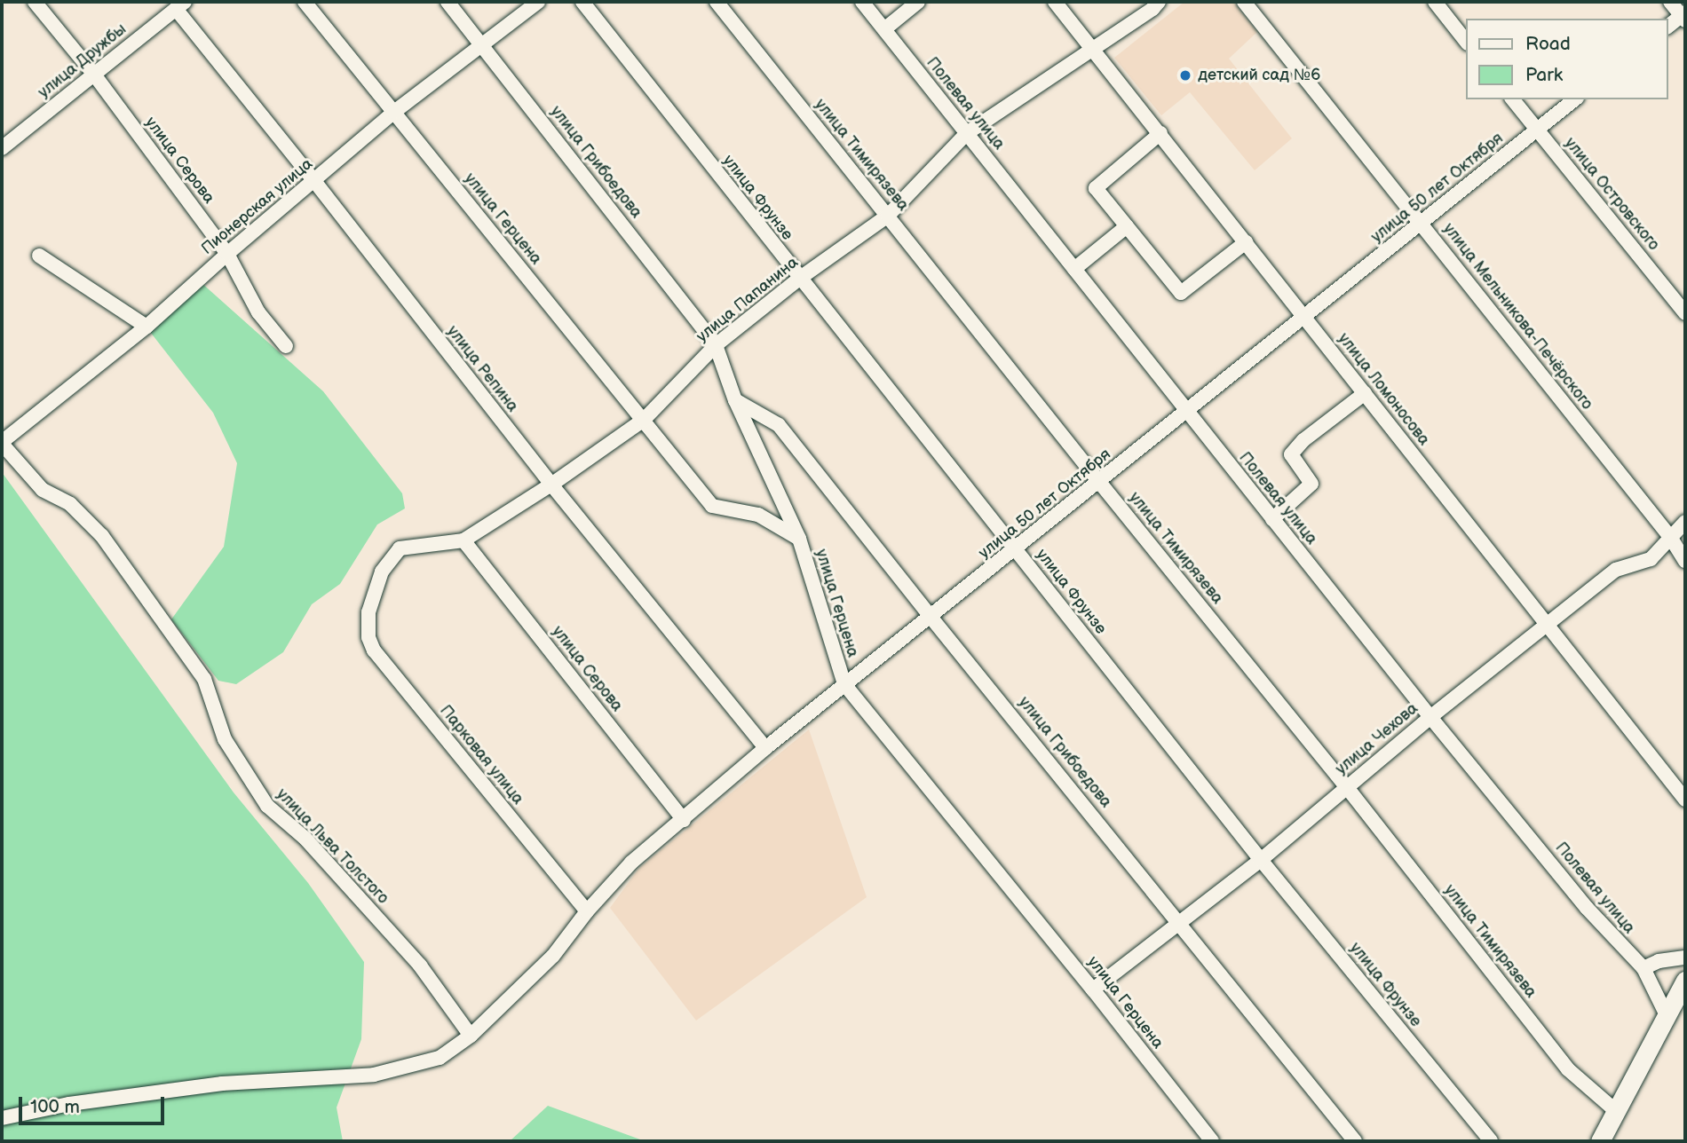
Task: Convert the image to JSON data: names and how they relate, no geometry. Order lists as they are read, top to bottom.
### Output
{
  "streets": {
    "street": [
      "улица Дружбы",
      "Полевая улица",
      "улица Тимирязева",
      "улица Серова",
      "улица Грибоедова",
      "улица 50 лет Октября",
      "улица Островского",
      "улица Фрунзе",
      "Пионерская улица",
      "улица Герцена",
      "улица Папанина",
      "улица Мельникова-Печёрского",
      "улица Репина",
      "улица Ломоносова",
      "улица Чехова",
      "Парковая улица",
      "улица Льва Толстого"
    ]
  },
  "crossings": [
    ["улица Дружбы", "улица Серова"],
    ["улица Дружбы", "улица Репина"],
    ["Полевая улица", "улица 50 лет Октября"],
    ["Полевая улица", "улица Папанина"],
    ["Полевая улица", "улица Чехова"],
    ["улица Тимирязева", "улица 50 лет Октября"],
    ["улица Тимирязева", "улица Папанина"],
    ["улица Тимирязева", "улица Чехова"],
    ["улица Серова", "улица 50 лет Октября"],
    ["улица Серова", "Пионерская улица"],
    ["улица Серова", "улица Папанина"],
    ["улица Грибоедова", "улица 50 лет Октября"],
    ["улица Грибоедова", "Пионерская улица"],
    ["улица Грибоедова", "улица Герцена"],
    ["улица Грибоедова", "улица Папанина"],
    ["улица Грибоедова", "улица Чехова"],
    ["улица 50 лет Октября", "улица Островского"],
    ["улица 50 лет Октября", "улица Фрунзе"],
    ["улица 50 лет Октября", "улица Герцена"],
    ["улица 50 лет Октября", "улица Мельникова-Печёрского"],
    ["улица 50 лет Октября", "улица Репина"],
    ["улица 50 лет Октября", "улица Ломоносова"],
    ["улица 50 лет Октября", "Парковая улица"],
    ["улица 50 лет Октября", "улица Льва Толстого"],
    ["улица Фрунзе", "улица Папанина"],
    ["улица Фрунзе", "улица Чехова"],
    ["Пионерская улица", "улица Герцена"],
    ["Пионерская улица", "улица Репина"],
    ["Пионерская улица", "улица Льва Толстого"],
    ["улица Герцена", "улица Папанина"],
    ["улица Герцена", "улица Чехова"],
    ["улица Папанина", "улица Репина"],
    ["улица Папанина", "улица Ломоносова"],
    ["улица Папанина", "Парковая улица"],
    ["улица Мельникова-Печёрского", "улица Чехова"],
    ["улица Ломоносова", "улица Чехова"]
  ],
  "places": ["детский сад №6"],
  "legend": ["Road", "Park"],
  "scale_bar": "100 m"
}
